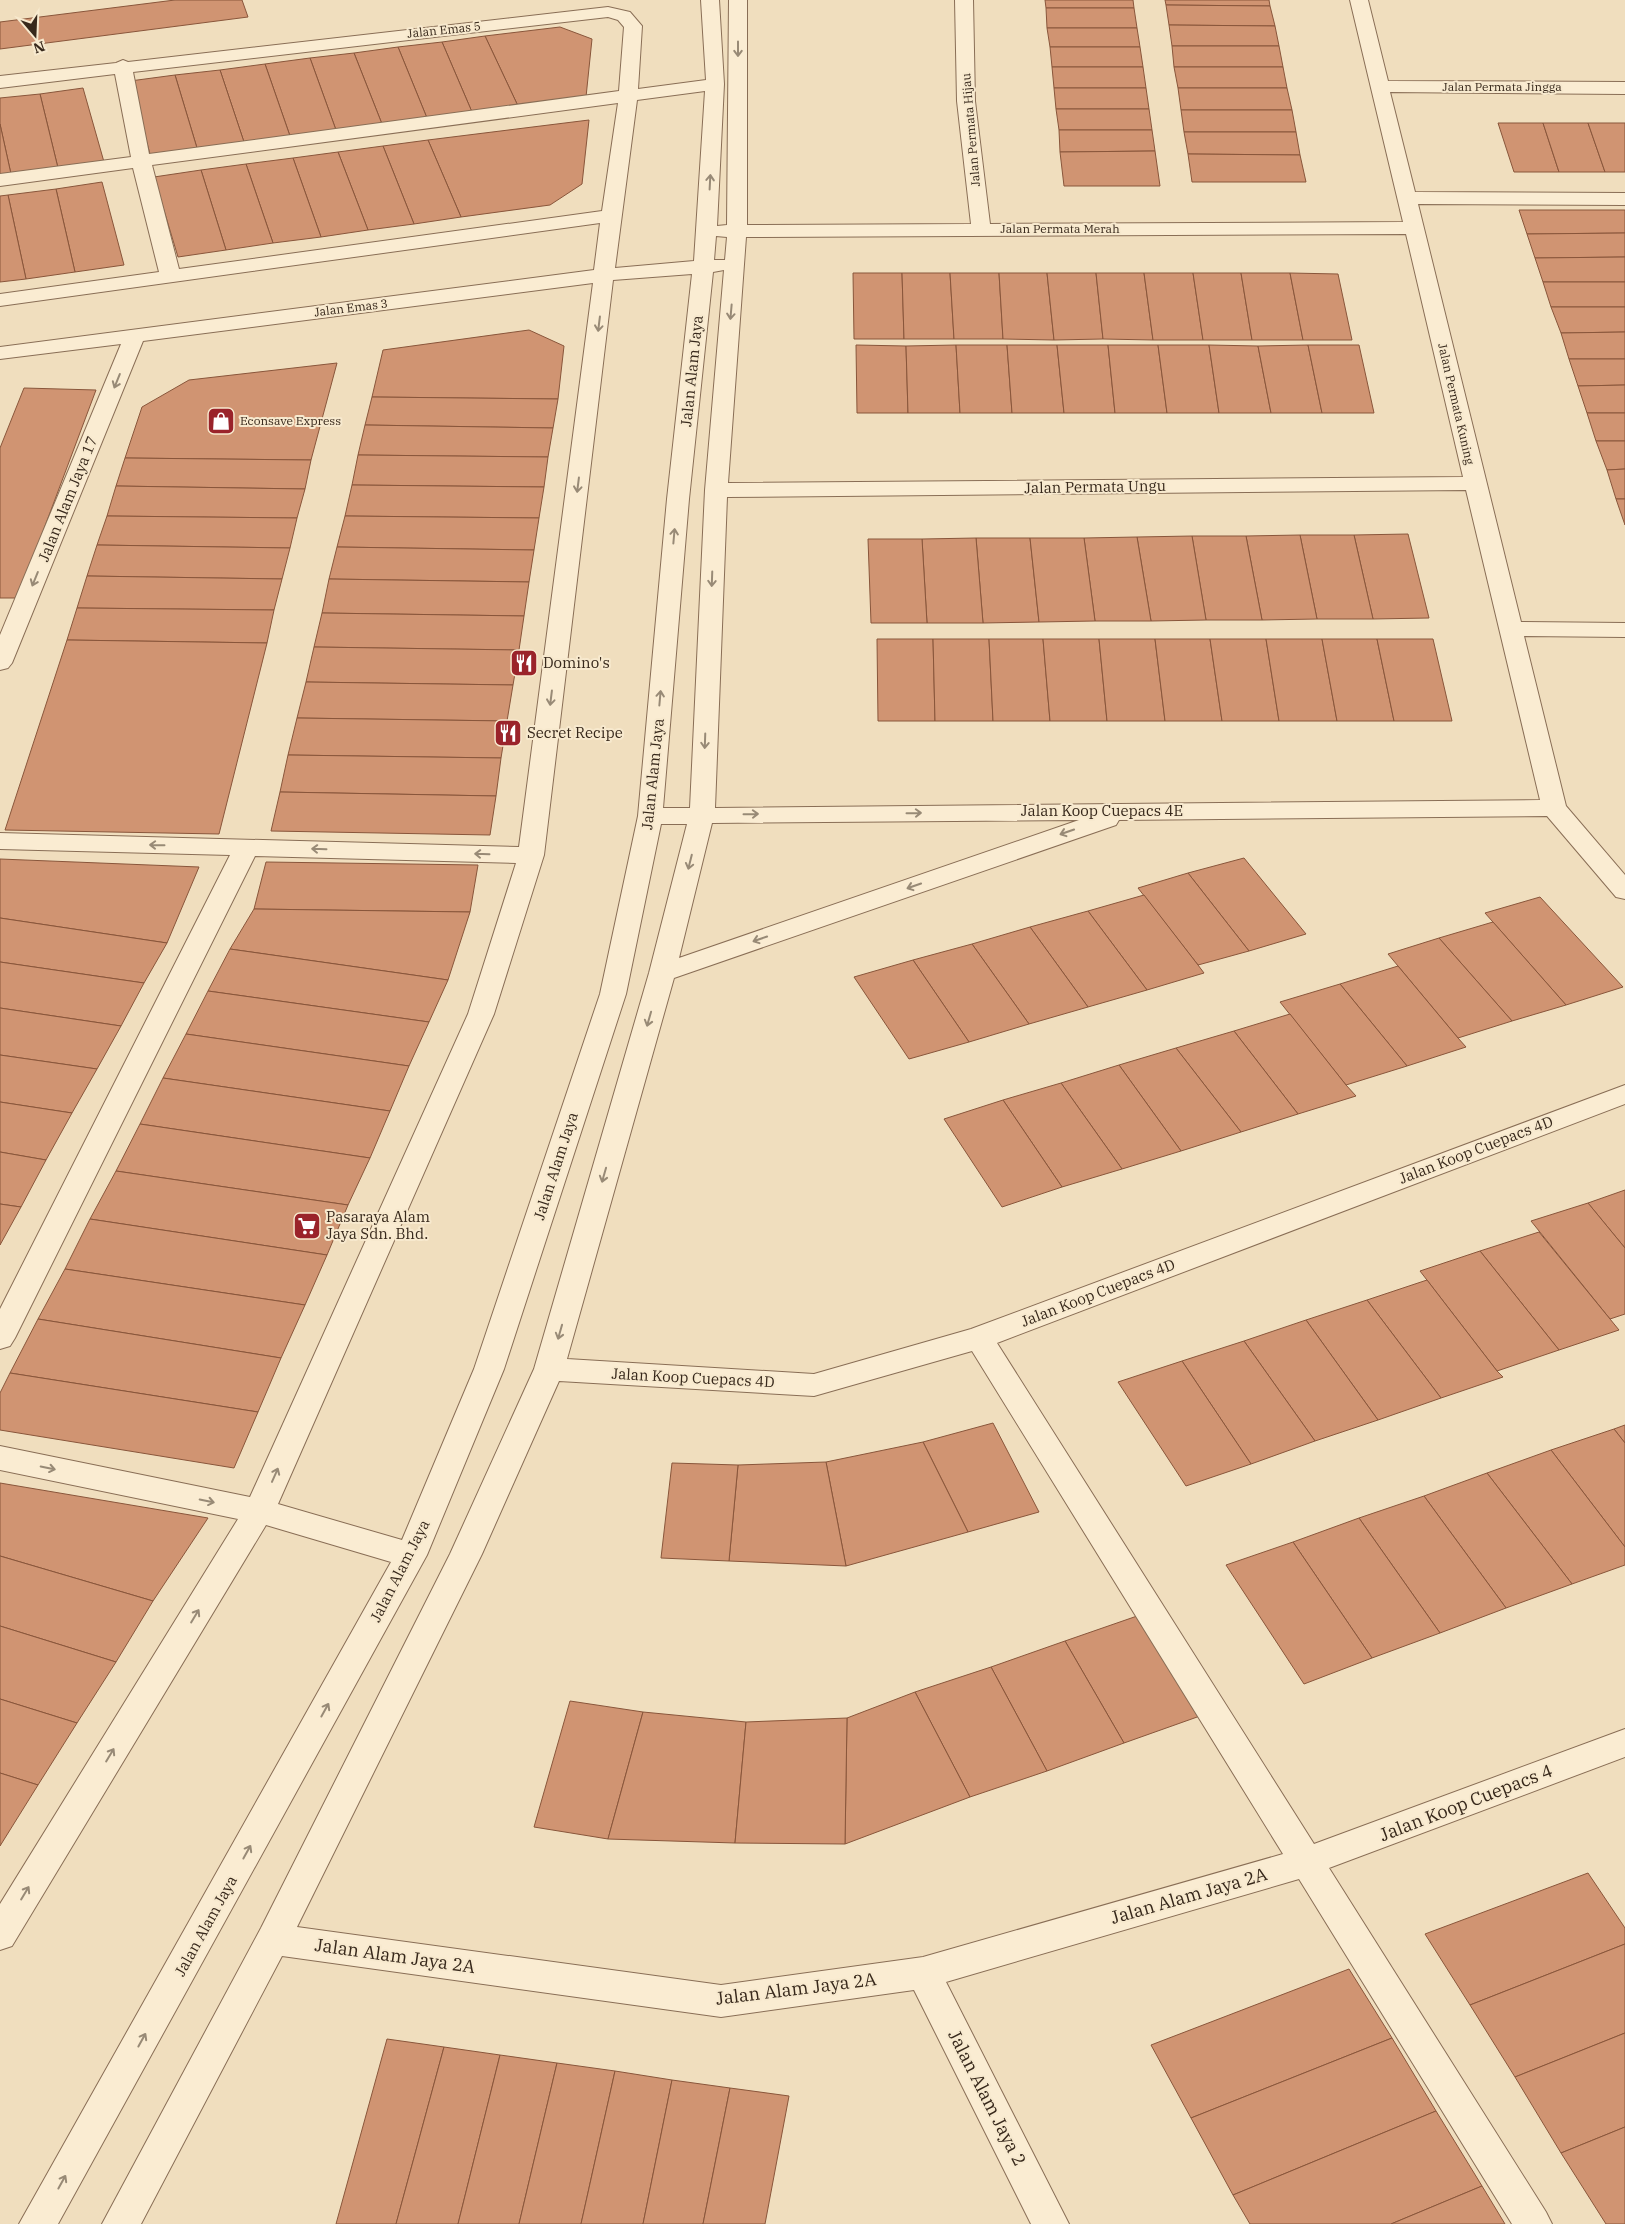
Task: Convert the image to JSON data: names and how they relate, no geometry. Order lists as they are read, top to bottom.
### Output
{
  "streets": {
    "street": [
      "Jalan Emas 5",
      "Jalan Permata Jingga",
      "Jalan Permata Hijau",
      "Jalan Permata Merah",
      "Jalan Emas 3",
      "Jalan Alam Jaya",
      "Jalan Permata Kuning",
      "Jalan Permata Ungu",
      "Jalan Alam Jaya 17",
      "Jalan Koop Cuepacs 4E",
      "Jalan Koop Cuepacs 4D",
      "Jalan Koop Cuepacs 4",
      "Jalan Alam Jaya 2A",
      "Jalan Alam Jaya 2"
    ]
  },
  "crossings": [
    ["Jalan Emas 5", "Jalan Emas 3"],
    ["Jalan Permata Jingga", "Jalan Permata Kuning"],
    ["Jalan Permata Hijau", "Jalan Permata Merah"],
    ["Jalan Permata Merah", "Jalan Alam Jaya"],
    ["Jalan Permata Merah", "Jalan Permata Kuning"],
    ["Jalan Emas 3", "Jalan Alam Jaya"],
    ["Jalan Emas 3", "Jalan Alam Jaya 17"],
    ["Jalan Alam Jaya", "Jalan Koop Cuepacs 4E"],
    ["Jalan Permata Kuning", "Jalan Permata Ungu"],
    ["Jalan Permata Kuning", "Jalan Koop Cuepacs 4E"],
    ["Jalan Koop Cuepacs 4", "Jalan Alam Jaya 2A"],
    ["Jalan Alam Jaya 2A", "Jalan Alam Jaya 2"]
  ],
  "one_way": ["Jalan Alam Jaya 17"],
  "places": {
    "shop": ["Econsave Express"],
    "restaurant": ["Domino's", "Secret Recipe"],
    "supermarket": ["Pasaraya Alam Jaya Sdn. Bhd."]
  },
  "north": "bottom"
}
